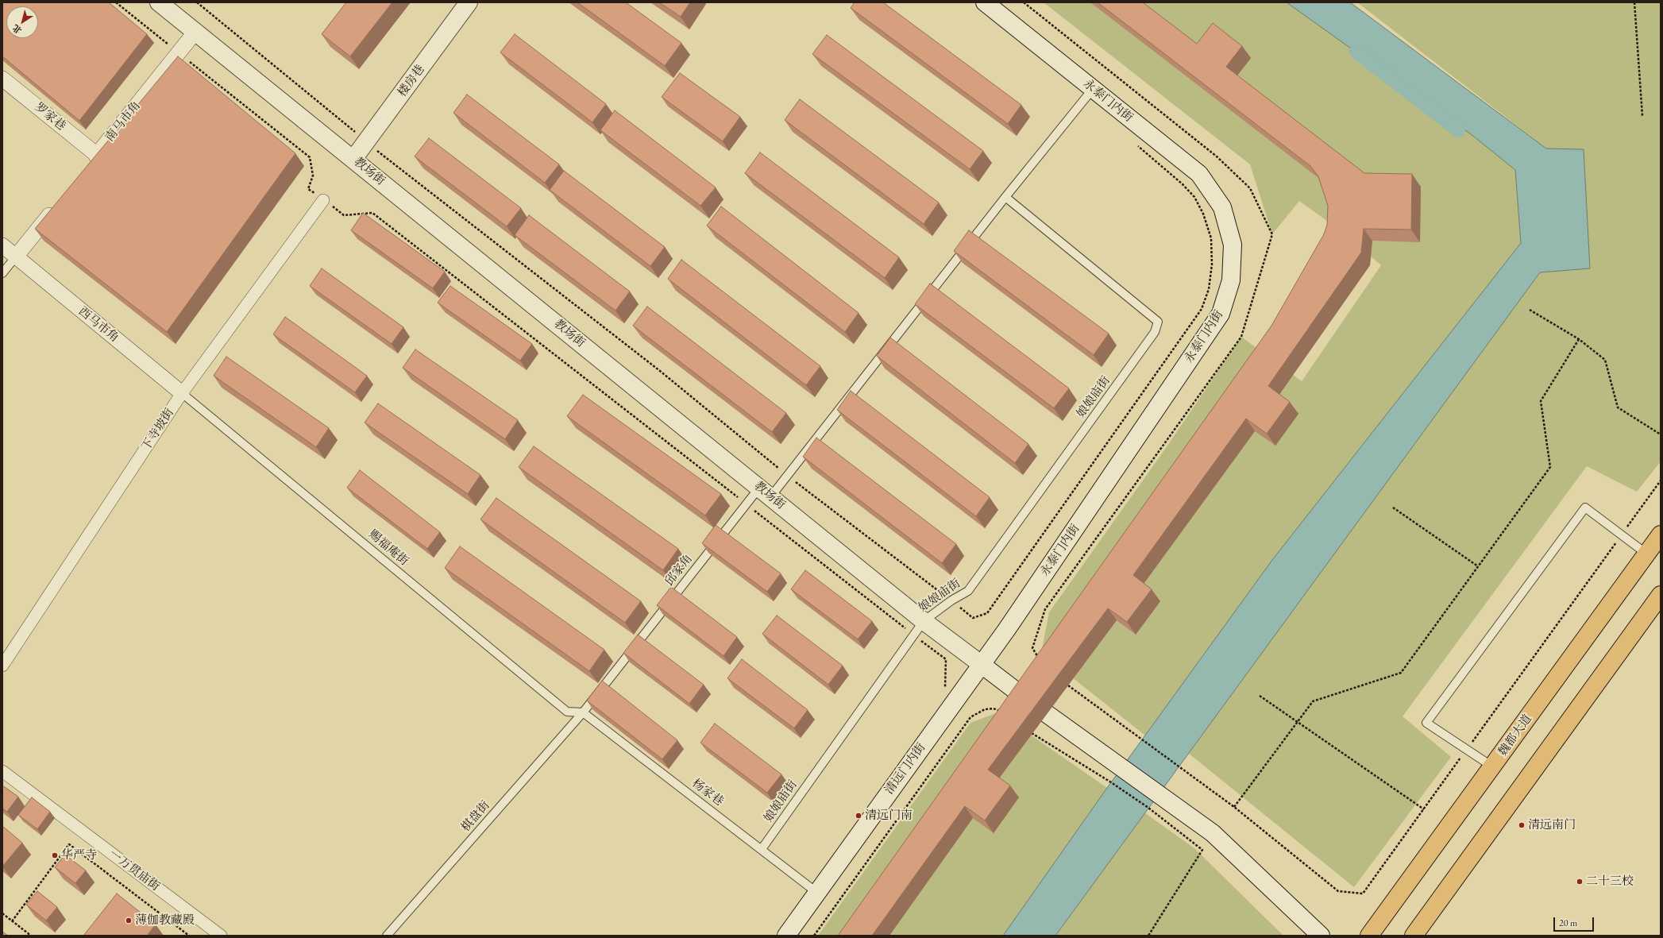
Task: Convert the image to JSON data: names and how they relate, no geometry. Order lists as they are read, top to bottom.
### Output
{
  "streets": {
    "main road": [
      "楼房巷",
      "永泰门内街",
      "教场街",
      "魏都大道",
      "清远门内街"
    ],
    "street": [
      "罗家巷",
      "南马市角",
      "西马市角",
      "下寺坡街",
      "一万贯庙街"
    ],
    "lane": [
      "娘娘庙街",
      "赐福庵街",
      "邱家角",
      "杨家巷",
      "棋盘街"
    ]
  },
  "crossings": [
    ["楼房巷", "教场街"],
    ["永泰门内街", "教场街"],
    ["永泰门内街", "邱家角"],
    ["永泰门内街", "清远门内街"],
    ["罗家巷", "南马市角"],
    ["南马市角", "教场街"],
    ["教场街", "娘娘庙街"],
    ["教场街", "邱家角"],
    ["教场街", "清远门内街"],
    ["西马市角", "下寺坡街"],
    ["西马市角", "赐福庵街"],
    ["娘娘庙街", "邱家角"],
    ["娘娘庙街", "杨家巷"],
    ["下寺坡街", "赐福庵街"],
    ["赐福庵街", "邱家角"],
    ["赐福庵街", "杨家巷"],
    ["赐福庵街", "棋盘街"],
    ["邱家角", "杨家巷"],
    ["邱家角", "棋盘街"],
    ["清远门内街", "杨家巷"],
    ["杨家巷", "棋盘街"]
  ],
  "places": [
    "清远门南",
    "清远南门",
    "华严寺",
    "二十三校",
    "薄伽教藏殿"
  ],
  "scale_bar": "20 m",
  "north": "bottom left"
}
